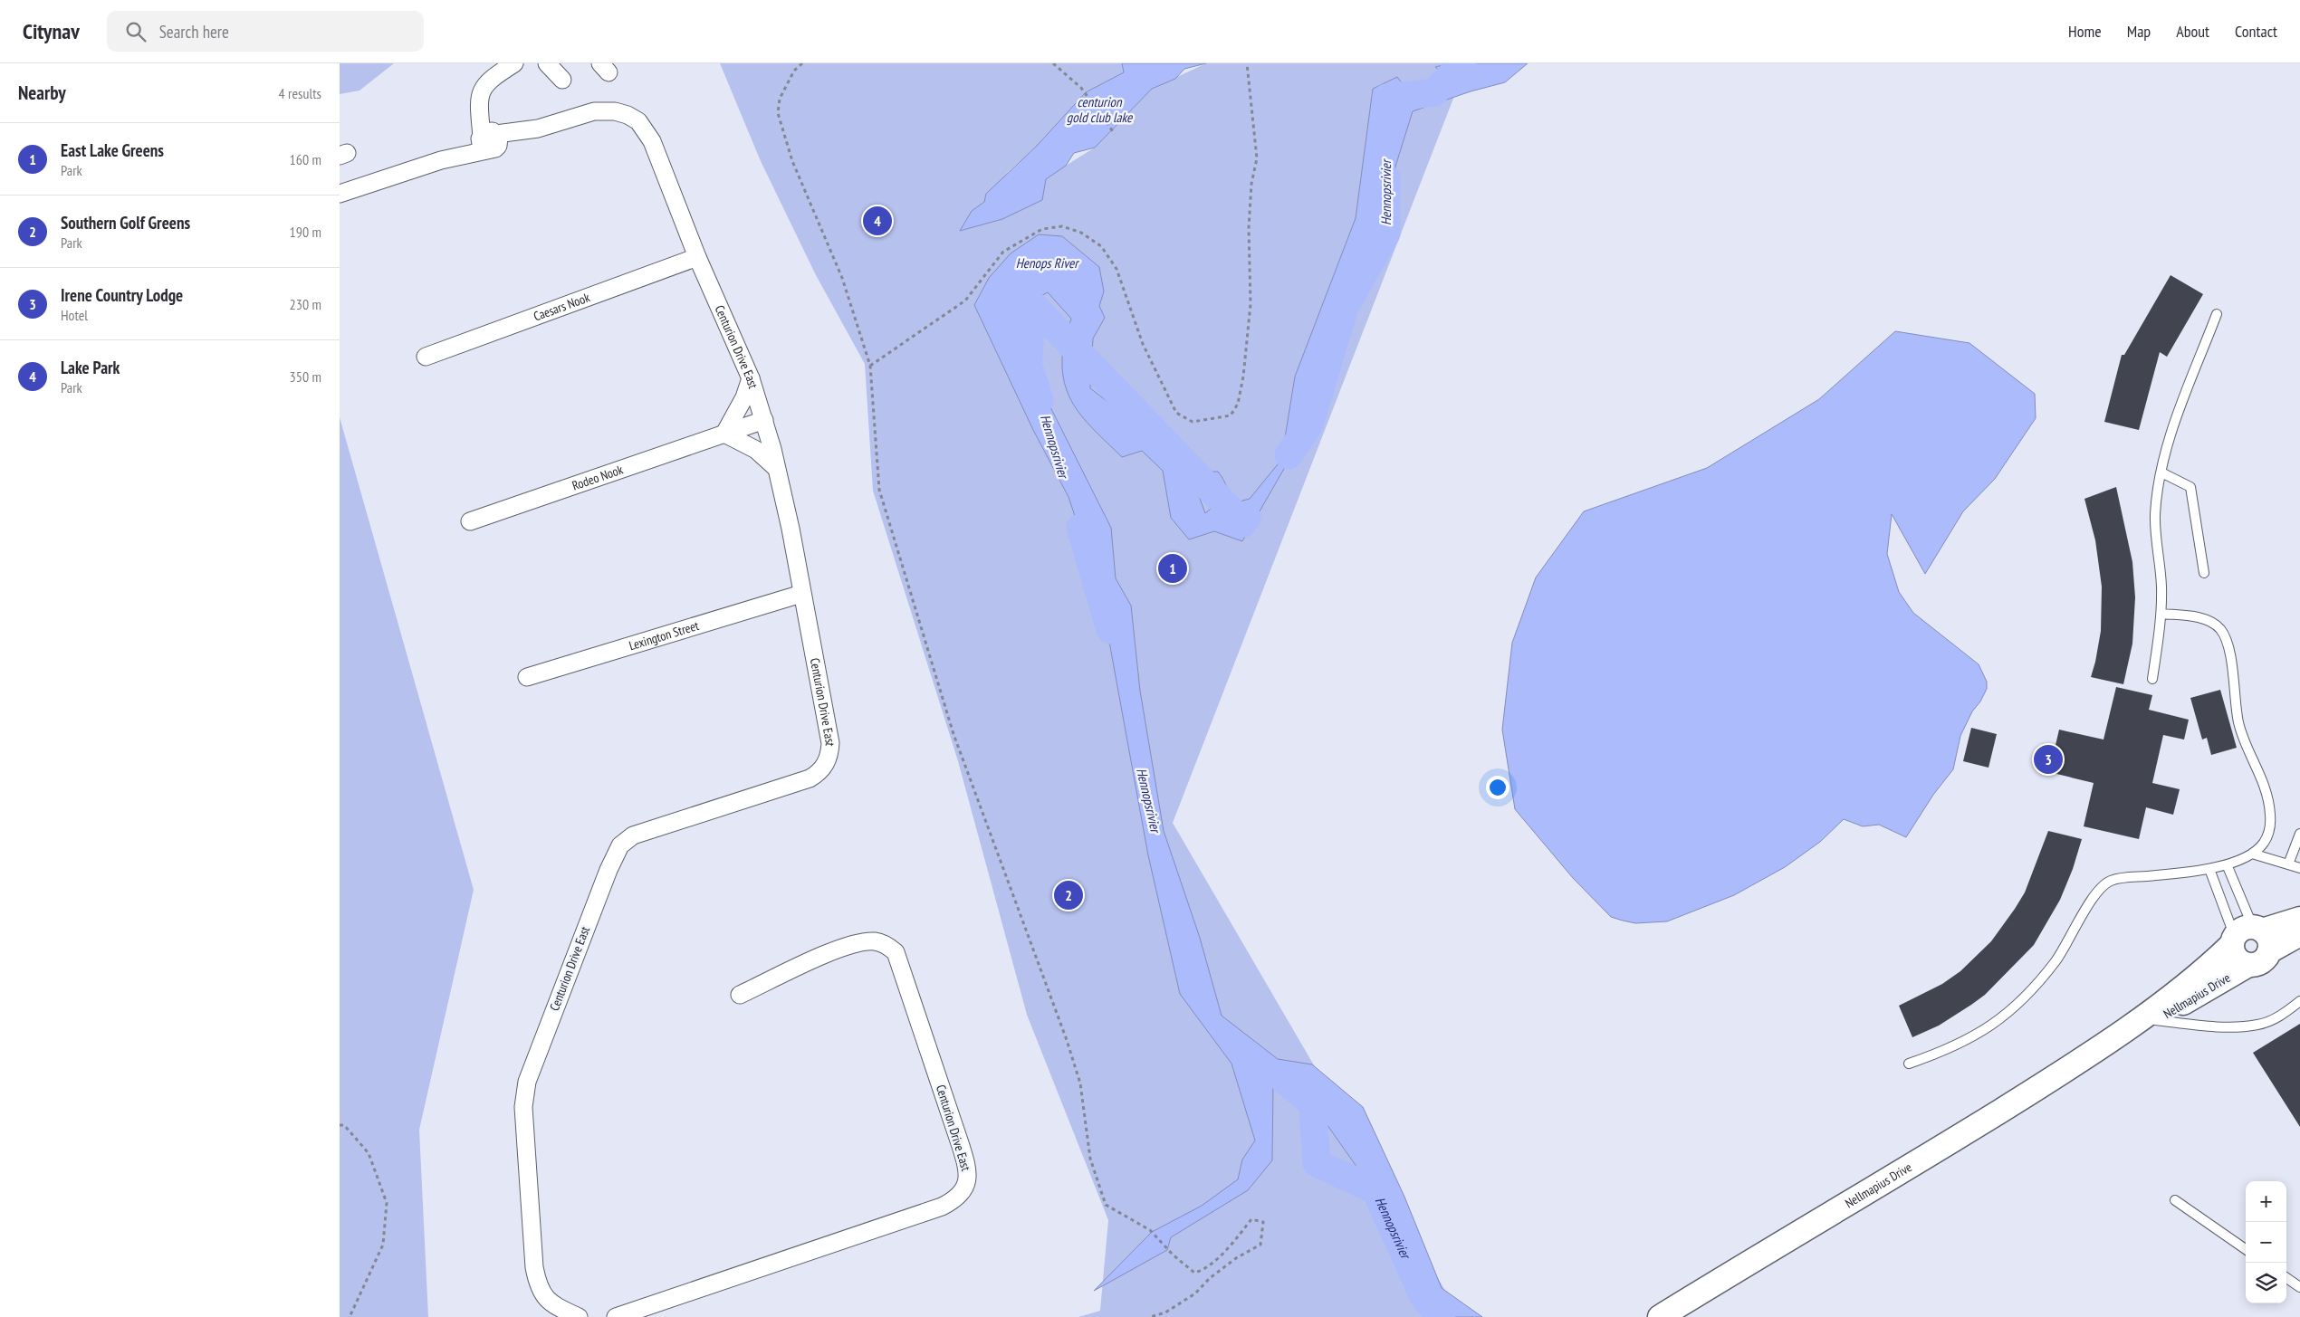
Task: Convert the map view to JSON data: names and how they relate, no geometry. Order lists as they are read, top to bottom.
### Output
{
  "streets": {
    "main road": ["Nellmapius Drive"],
    "street": [
      "Caesars Nook",
      "Centurion Drive East",
      "Rodeo Nook",
      "Lexington Street"
    ]
  },
  "crossings": [
    ["Caesars Nook", "Centurion Drive East"],
    ["Centurion Drive East", "Rodeo Nook"],
    ["Centurion Drive East", "Lexington Street"]
  ],
  "water": ["centurion gold club lake", "Hennopsrivier", "Henops River"],
  "page": {
    "header": "Citynav",
    "search": "Search here",
    "nav": [
      "Home",
      "Map",
      "About",
      "Contact"
    ],
    "heading": ["Nearby", "4 results"],
    "list": [
      {
        "mark": "1",
        "name": "East Lake Greens",
        "note": "Park",
        "value": "160 m"
      },
      {
        "mark": "2",
        "name": "Southern Golf Greens",
        "note": "Park",
        "value": "190 m"
      },
      {
        "mark": "3",
        "name": "Irene Country Lodge",
        "note": "Hotel",
        "value": "230 m"
      },
      {
        "mark": "4",
        "name": "Lake Park",
        "note": "Park",
        "value": "350 m"
      }
    ],
    "pins": [
      "4",
      "1",
      "3",
      "2"
    ],
    "map_buttons": ["+", "−"]
  }
}
